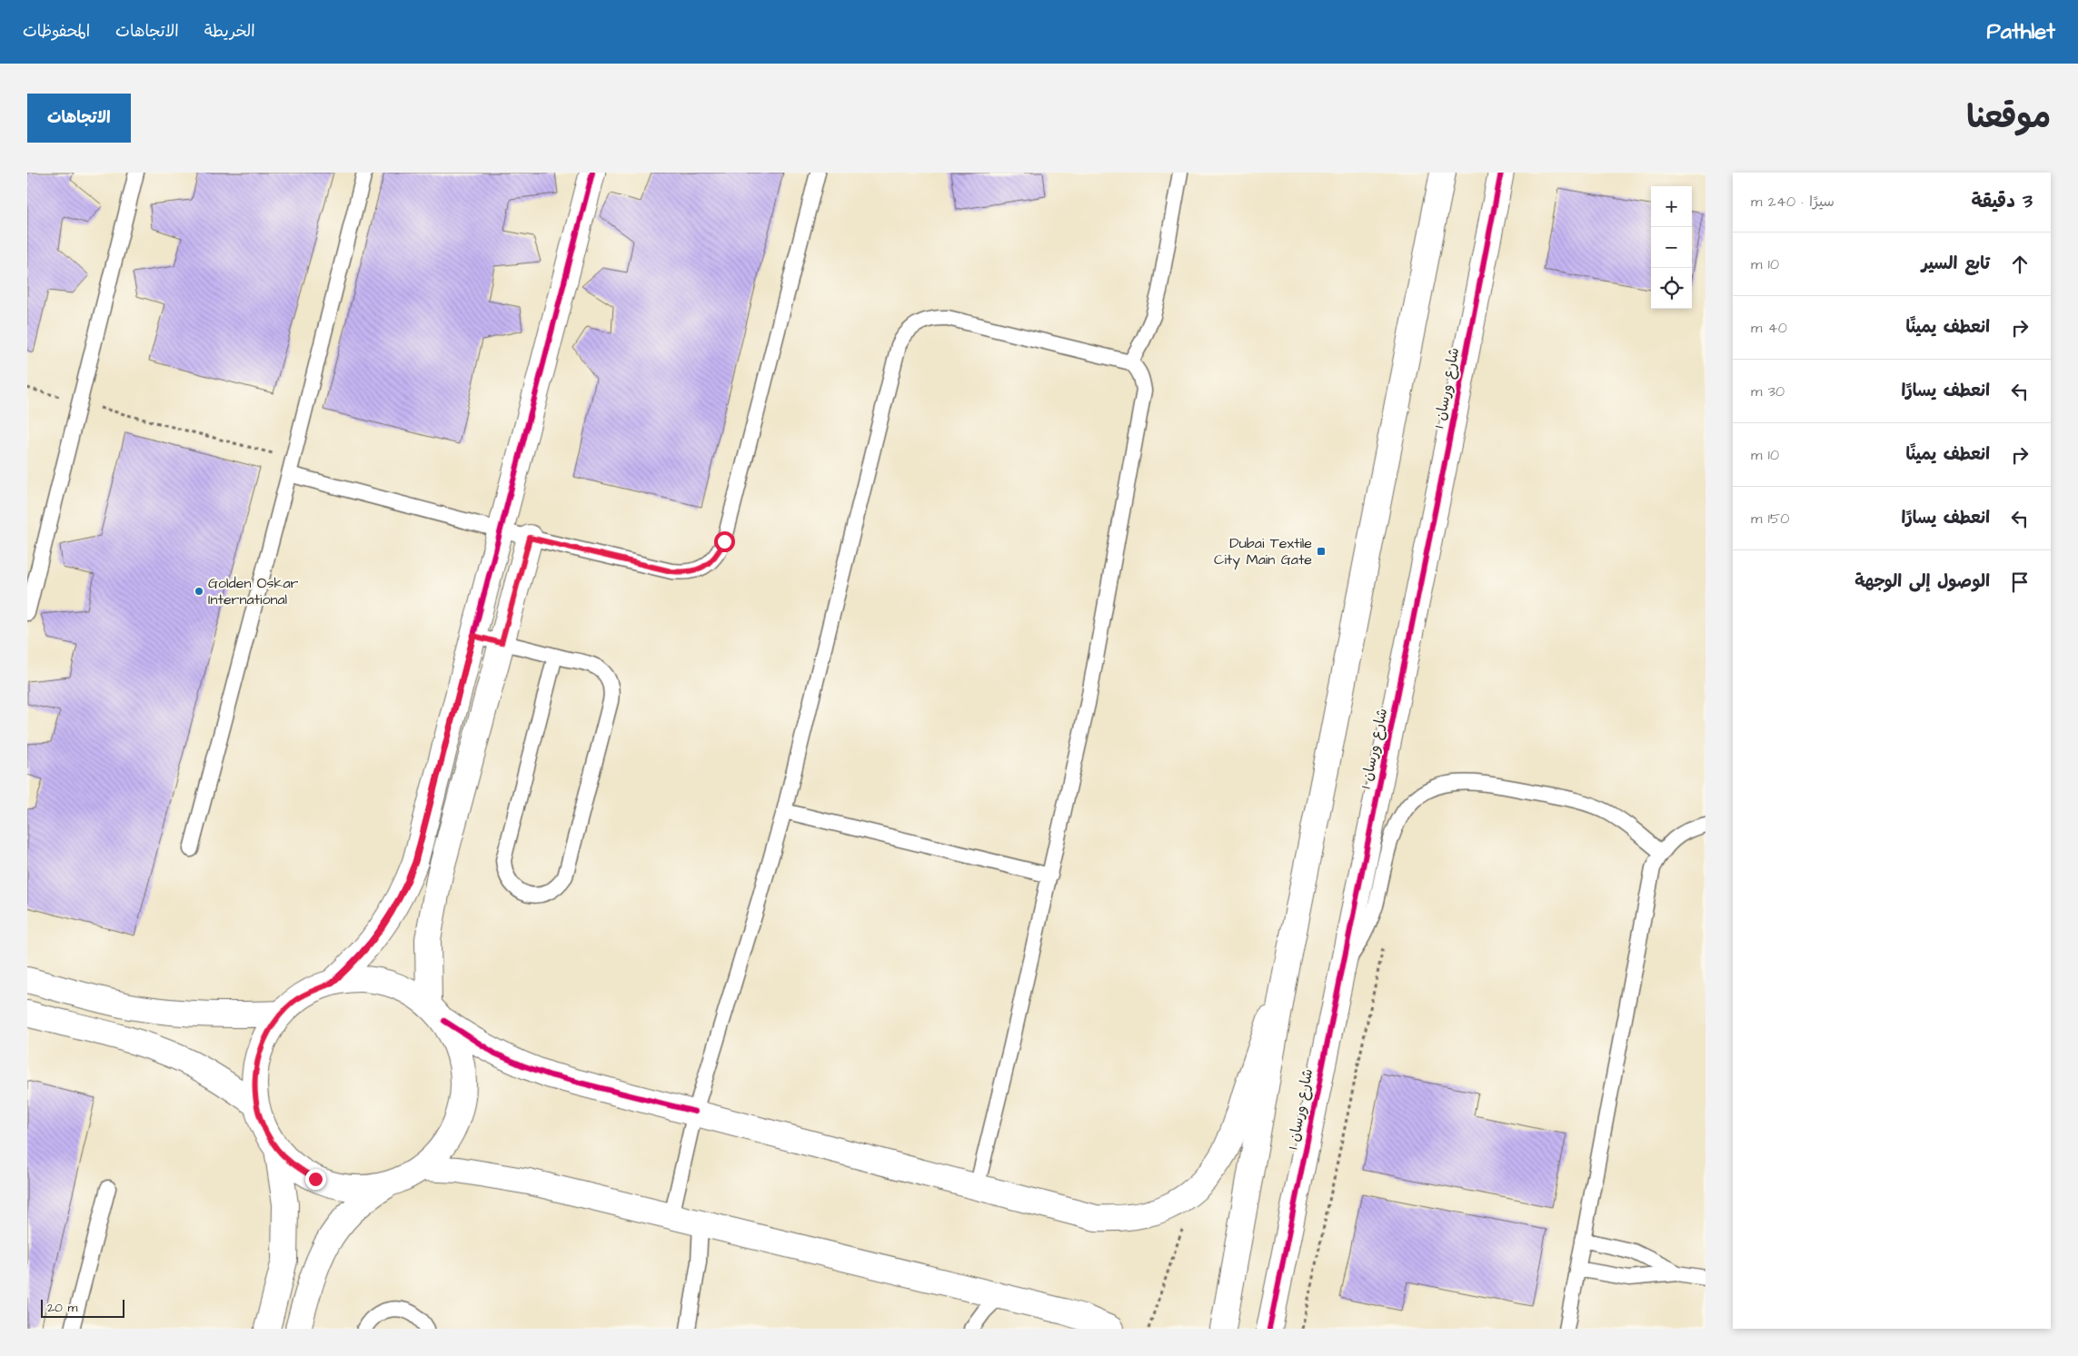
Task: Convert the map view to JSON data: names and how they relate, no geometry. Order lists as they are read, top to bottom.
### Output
{
  "streets": {
    "street": ["شارع ورسان 1"]
  },
  "places": {
    "transit": ["Dubai Textile City Main Gate"],
    "other": ["Golden Oskar International"]
  },
  "scale_bar": "20 m",
  "page": {
    "header": "Pathlet",
    "nav": ["الخريطة", "الاتجاهات", "المحفوظات"],
    "title": "موقعنا",
    "buttons": "الاتجاهات",
    "heading": ["3 دقيقة", "سيرًا · 240 m"],
    "map_buttons": ["+", "−"],
    "list": [
      ["تابع السير", "10 m"],
      ["انعطف يمينًا", "40 m"],
      ["انعطف يسارًا", "30 m"],
      ["انعطف يمينًا", "10 m"],
      ["انعطف يسارًا", "150 m"],
      "الوصول إلى الوجهة"
    ],
    "scale": "20 m"
  }
}
